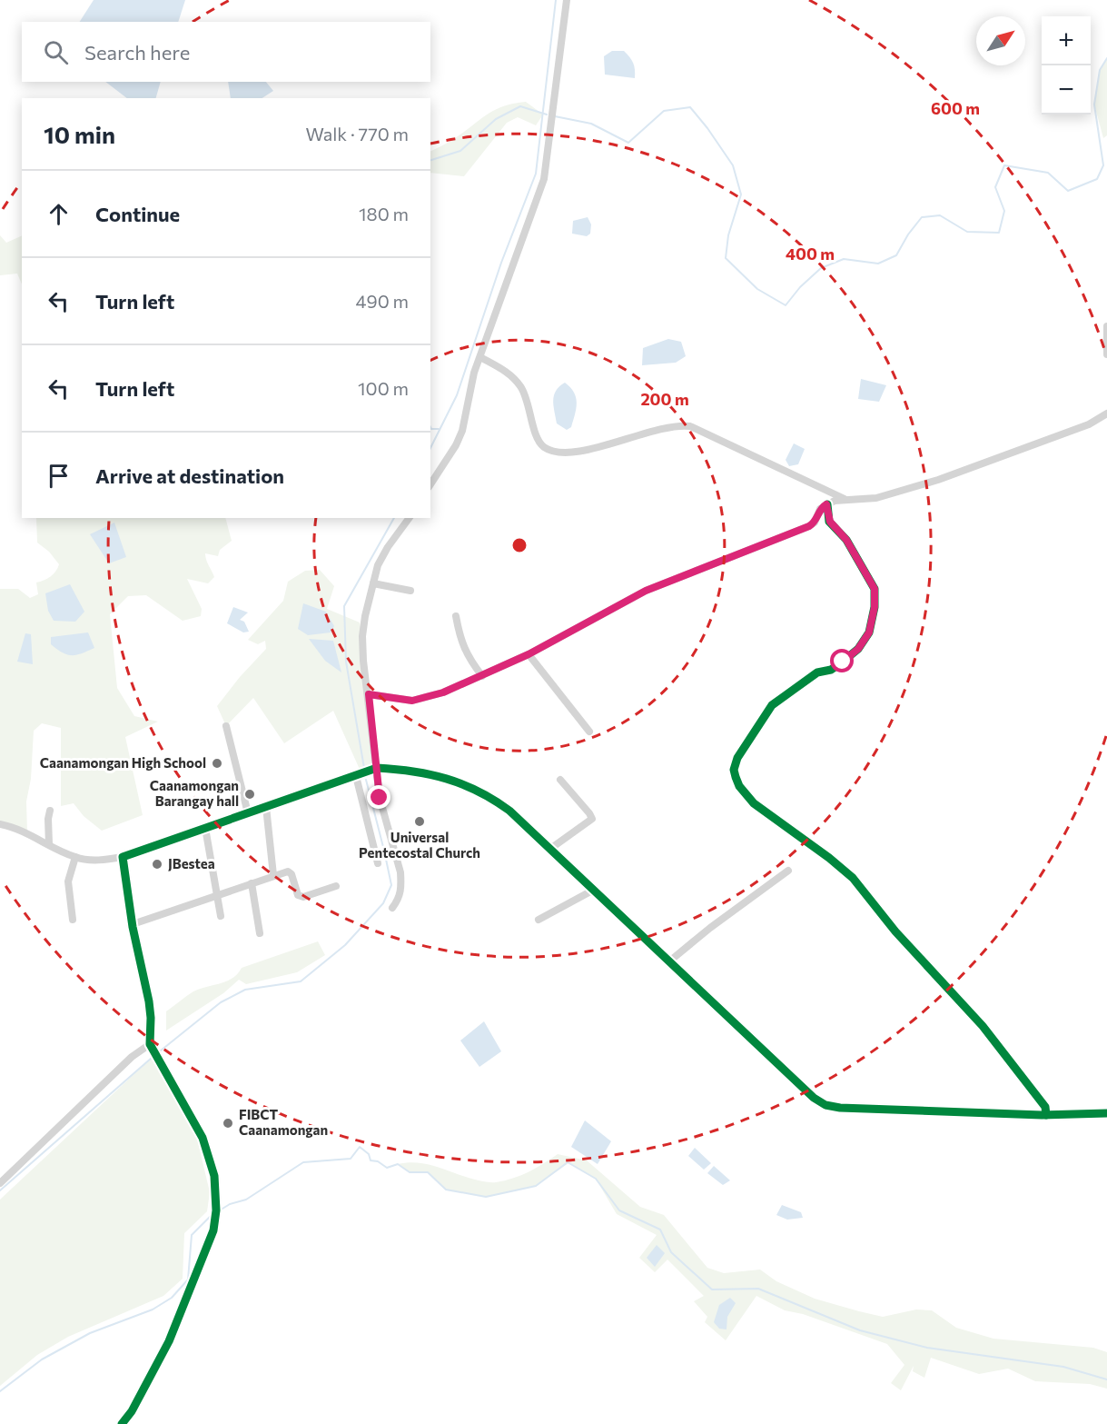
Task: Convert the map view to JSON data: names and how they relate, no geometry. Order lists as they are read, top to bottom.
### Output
{
  "places": [
    "Caanamongan High School",
    "Caanamongan Barangay hall",
    "Universal Pentecostal Church",
    "JBestea",
    "FIBCT Caanamongan"
  ],
  "north": "top right",
  "page": {
    "map_buttons": ["+", "−"],
    "search": "Search here",
    "heading": ["10 min", "Walk · 770 m"],
    "list": [
      ["Continue", "180 m"],
      ["Turn left", "490 m"],
      ["Turn left", "100 m"],
      "Arrive at destination"
    ]
  },
  "rings": ["600 m", "400 m", "200 m"]
}
